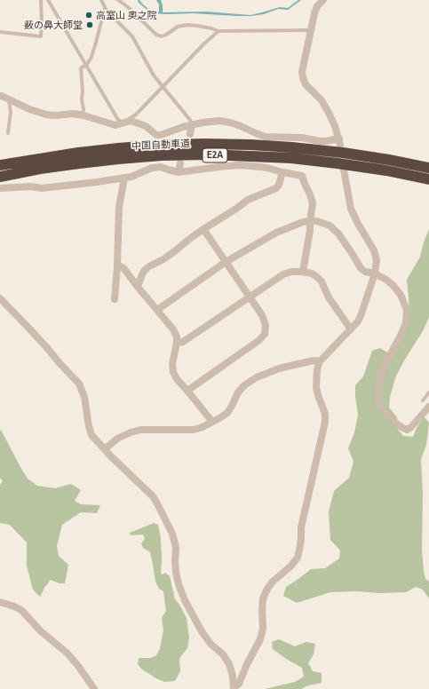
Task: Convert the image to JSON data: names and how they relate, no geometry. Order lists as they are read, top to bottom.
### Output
{
  "streets": {
    "highway": ["中国自動車道", "E2A"]
  },
  "places": ["高室山 奥之院", "薮の鼻大師堂"]
}
